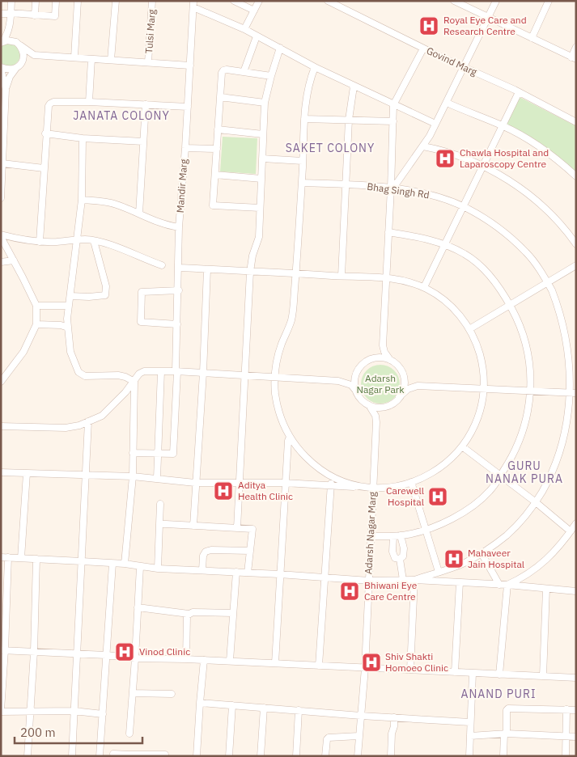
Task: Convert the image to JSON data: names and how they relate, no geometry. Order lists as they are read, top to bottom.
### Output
{
  "streets": {
    "street": [
      "Tulsi Marg",
      "Govind Marg",
      "Mandir Marg",
      "Bhag Singh Rd",
      "Adarsh Nagar Marg"
    ]
  },
  "districts": [
    "JANATA COLONY",
    "SAKET COLONY",
    "GURU NANAK PURA",
    "ANAND PURI"
  ],
  "parks": ["Adarsh Nagar Park"],
  "places": {
    "hospital": [
      "Royal Eye Care and Research Centre",
      "Chawla Hospital and Laparoscopy Centre",
      "Aditya Health Clinic",
      "Carewell Hospital",
      "Mahaveer Jain Hospital",
      "Bhiwani Eye Care Centre",
      "Vinod Clinic",
      "Shiv Shakti Homoeo Clinic"
    ]
  },
  "scale_bar": "200 m"
}
